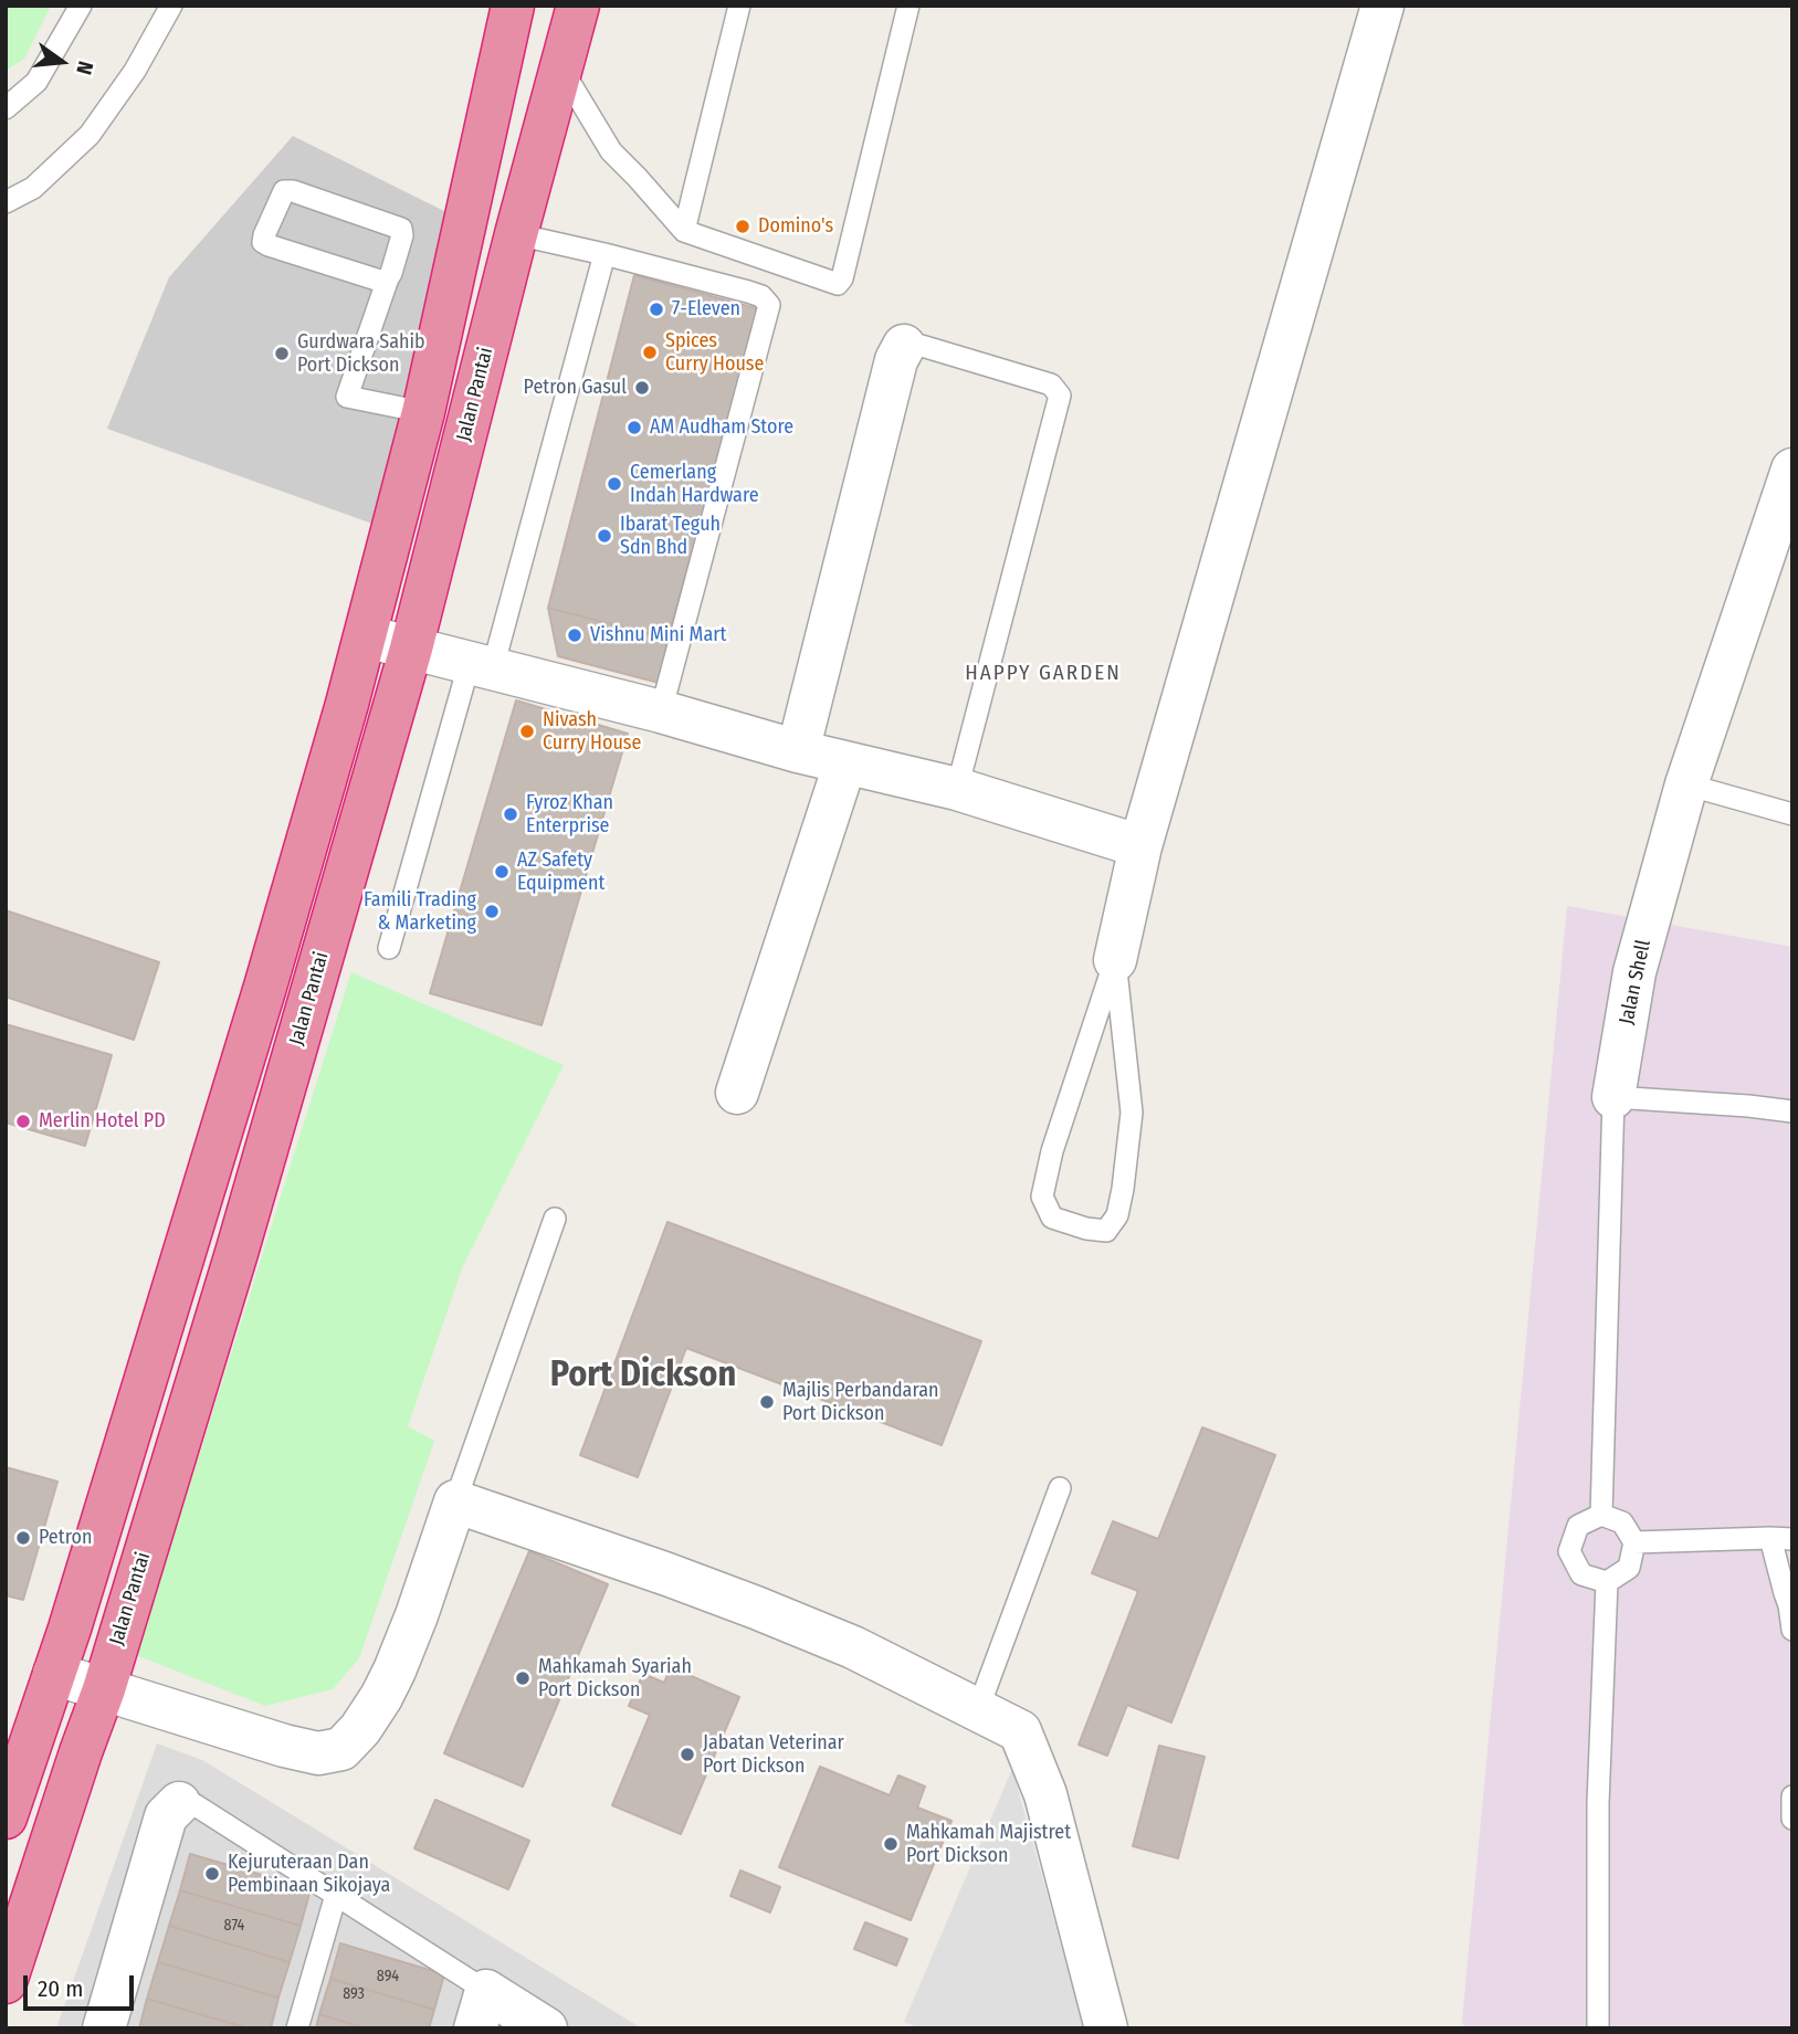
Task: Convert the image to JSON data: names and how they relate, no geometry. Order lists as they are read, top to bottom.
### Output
{
  "streets": {
    "highway": ["Jalan Pantai"],
    "street": ["Jalan Shell"]
  },
  "districts": ["HAPPY GARDEN", "Port Dickson"],
  "places": [
    "Domino's",
    "7-Eleven",
    "Spices Curry House",
    "Gurdwara Sahib Port Dickson",
    "Petron Gasul",
    "AM Audham Store",
    "Cemerlang Indah Hardware",
    "Ibarat Teguh Sdn Bhd",
    "Vishnu Mini Mart",
    "Nivash Curry House",
    "Fyroz Khan Enterprise",
    "AZ Safety Equipment",
    "Famili Trading & Marketing",
    "Merlin Hotel PD",
    "Majlis Perbandaran Port Dickson",
    "Petron",
    "Mahkamah Syariah Port Dickson",
    "Jabatan Veterinar Port Dickson",
    "Mahkamah Majistret Port Dickson",
    "Kejuruteraan Dan Pembinaan Sikojaya"
  ],
  "house_numbers": ["874", "894", "893"],
  "scale_bar": "20 m",
  "north": "right"
}
